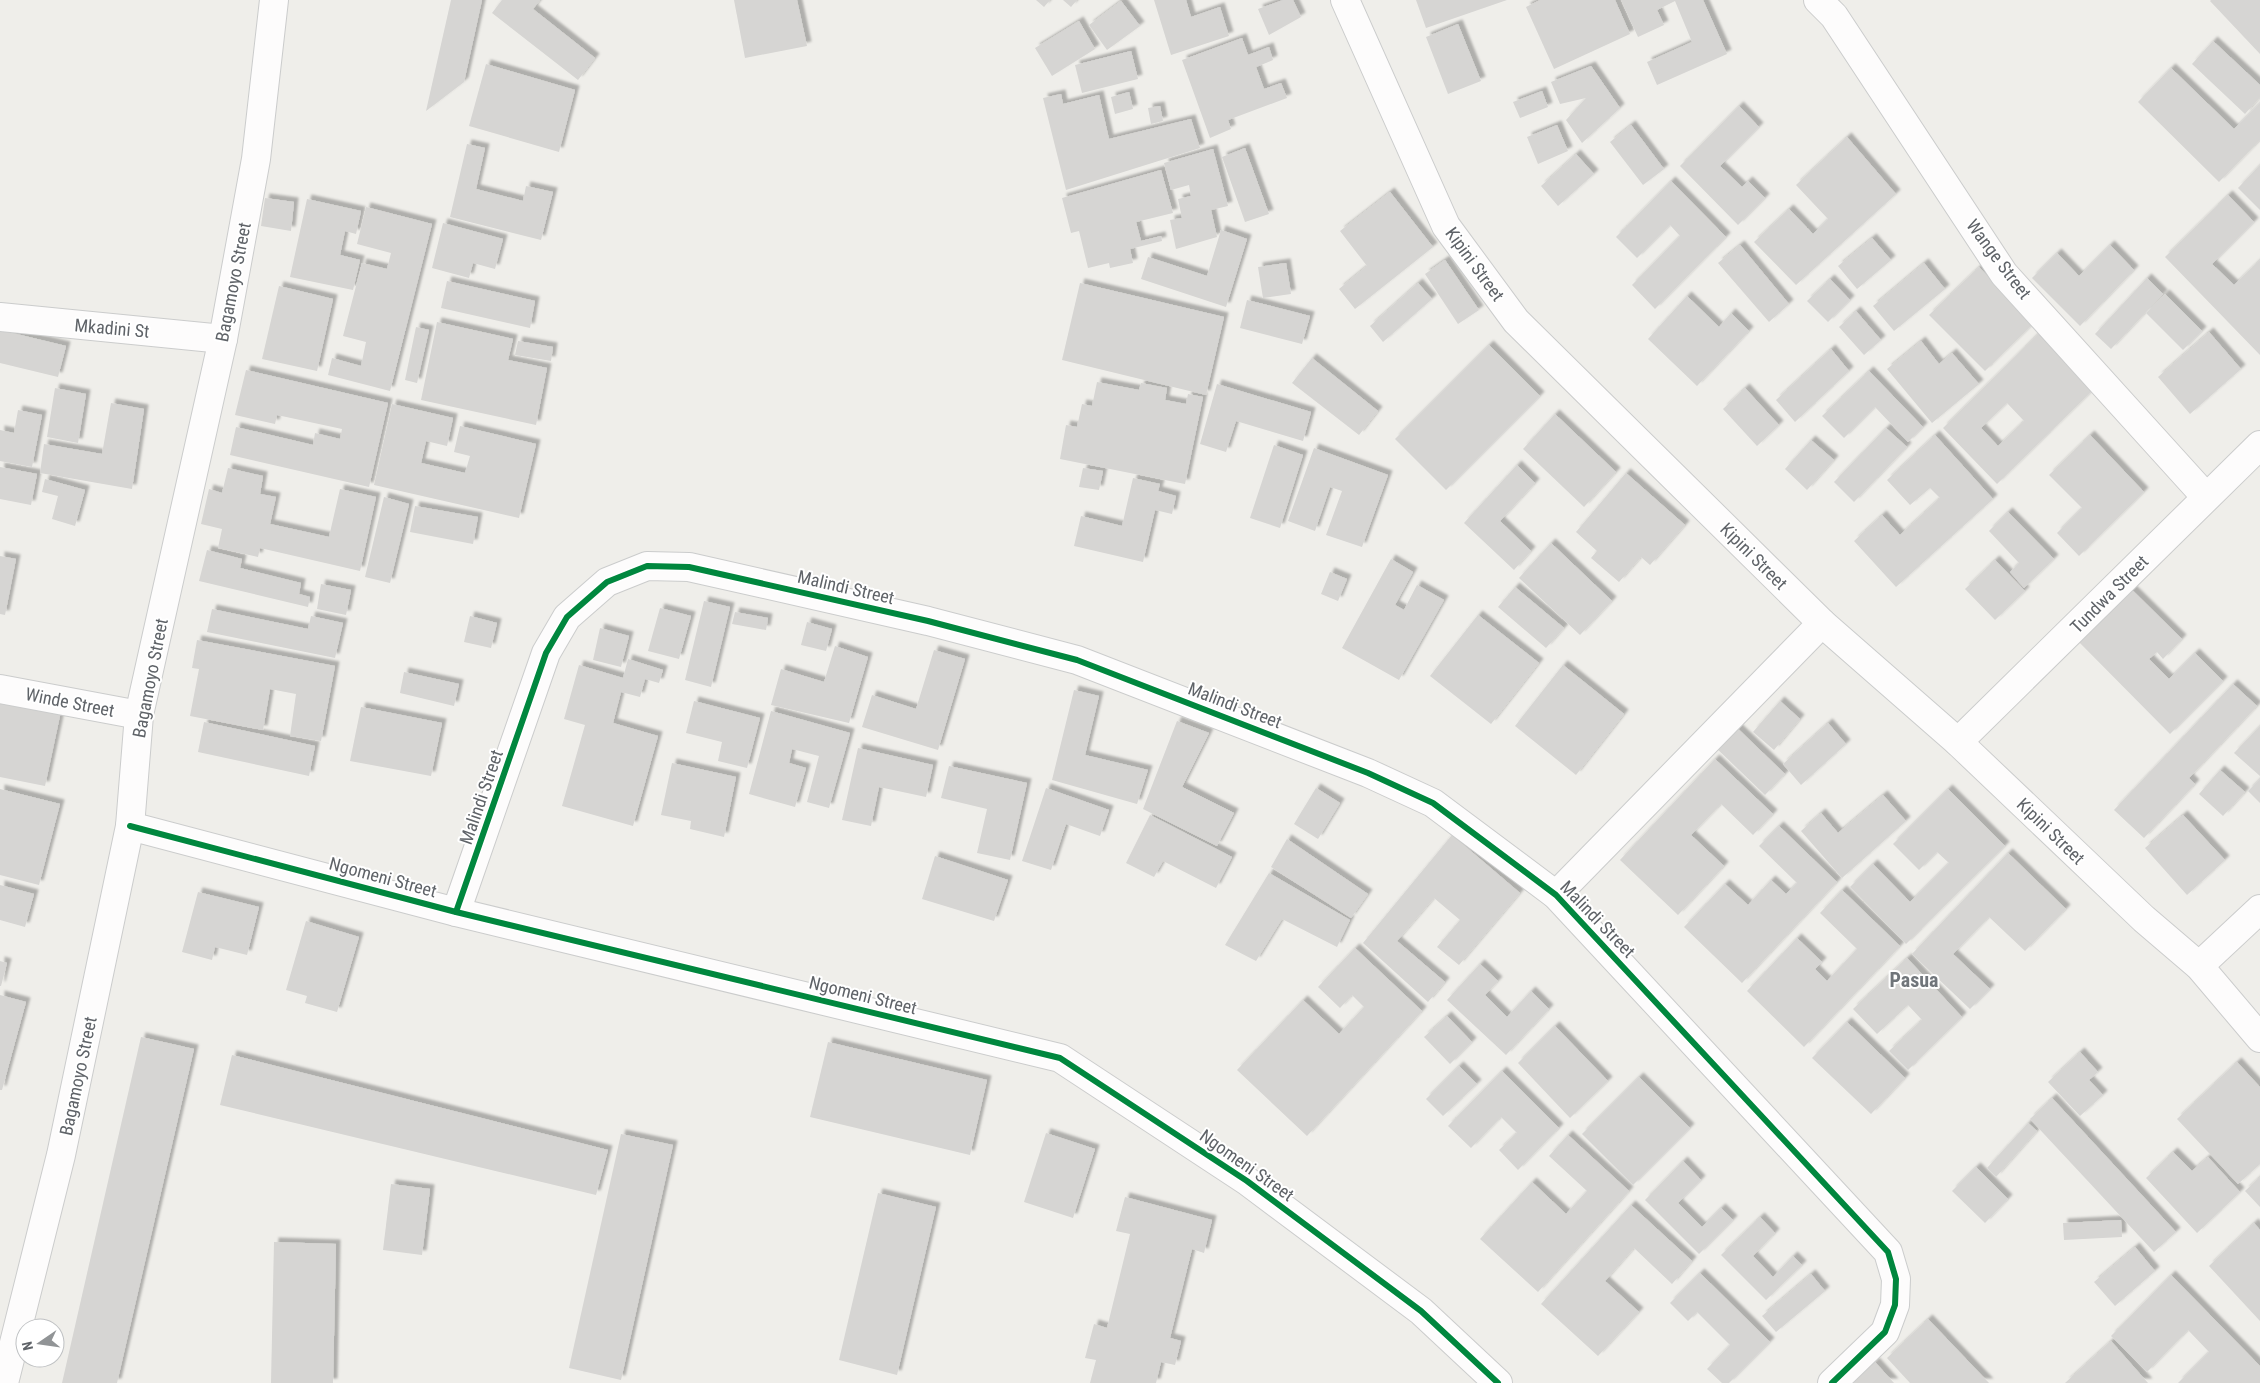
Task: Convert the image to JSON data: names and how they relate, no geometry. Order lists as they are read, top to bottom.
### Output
{
  "streets": {
    "street": [
      "Wange Street",
      "Kipini Street",
      "Bagamoyo Street",
      "Mkadini St",
      "Malindi Street",
      "Tundwa Street",
      "Winde Street",
      "Ngomeni Street"
    ]
  },
  "crossings": [
    ["Wange Street", "Tundwa Street"],
    ["Kipini Street", "Tundwa Street"],
    ["Bagamoyo Street", "Mkadini St"],
    ["Bagamoyo Street", "Winde Street"],
    ["Bagamoyo Street", "Ngomeni Street"],
    ["Malindi Street", "Ngomeni Street"]
  ],
  "districts": ["Pasua"],
  "north": "left"
}
